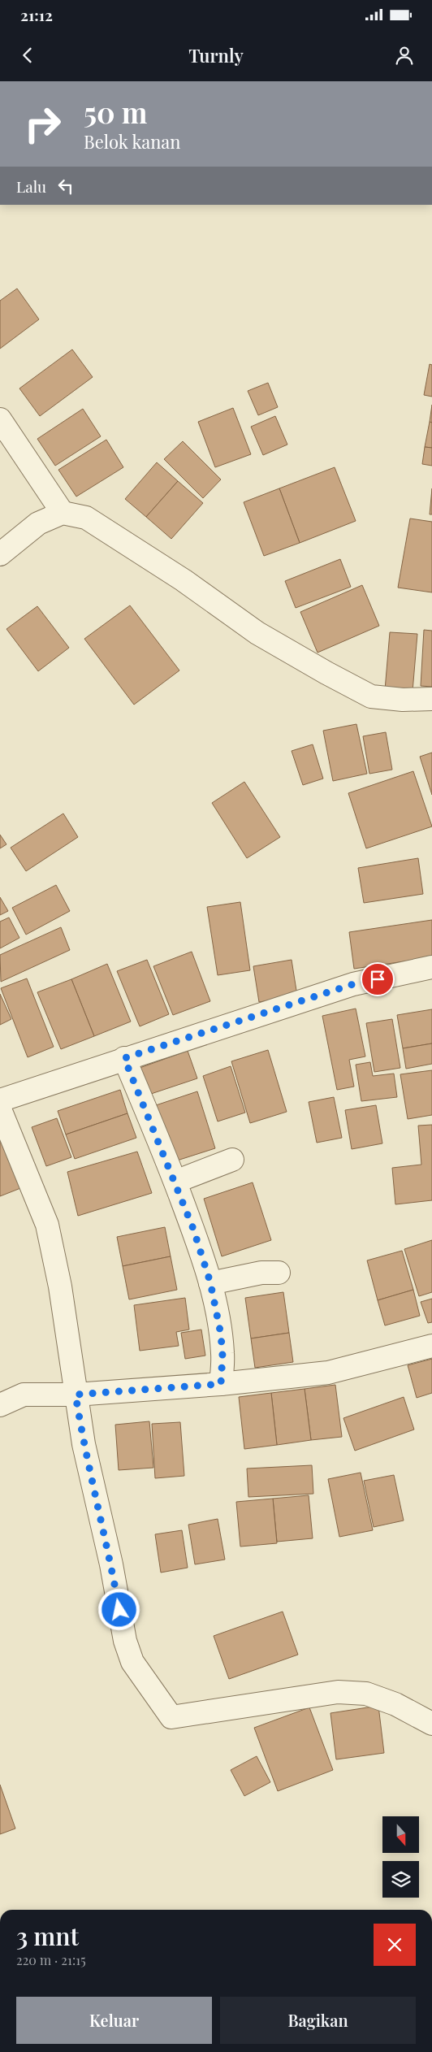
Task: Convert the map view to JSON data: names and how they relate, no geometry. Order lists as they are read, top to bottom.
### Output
{
  "north": "bottom",
  "page": {
    "status": "21:12",
    "header": "Turnly",
    "turn": ["50 m", "Belok kanan"],
    "then": "Lalu",
    "heading": ["3 mnt", "220 m · 21:15"],
    "buttons": ["Keluar", "Bagikan"]
  }
}
